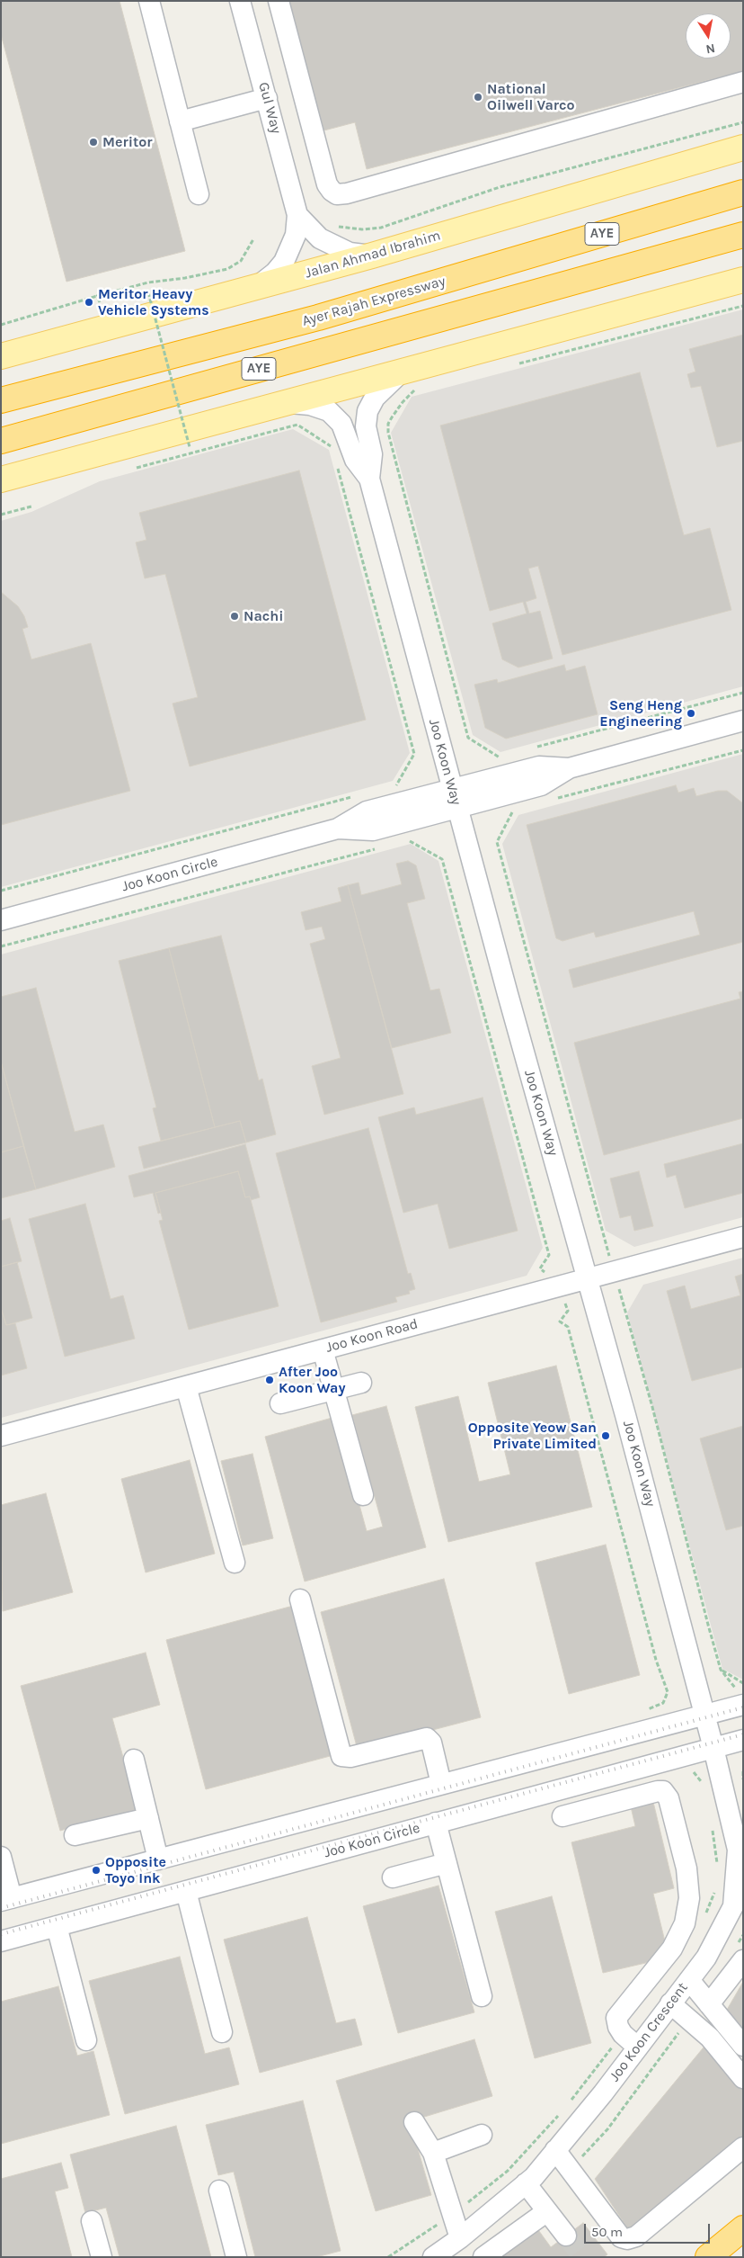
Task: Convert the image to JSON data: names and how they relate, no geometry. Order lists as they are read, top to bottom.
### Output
{
  "streets": {
    "highway": ["AYE", "Ayer Rajah Expressway"],
    "main road": ["Jalan Ahmad Ibrahim"],
    "street": [
      "Gul Way",
      "Joo Koon Way",
      "Joo Koon Circle",
      "Joo Koon Road",
      "Joo Koon Crescent"
    ]
  },
  "crossings": [
    ["Gul Way", "Jalan Ahmad Ibrahim"],
    ["Joo Koon Way", "Joo Koon Circle"],
    ["Joo Koon Way", "Joo Koon Road"],
    ["Joo Koon Way", "Joo Koon Crescent"],
    ["Joo Koon Circle", "Joo Koon Crescent"]
  ],
  "places": [
    "National Oilwell Varco",
    "Meritor",
    "Meritor Heavy Vehicle Systems",
    "Nachi",
    "Seng Heng Engineering",
    "After Joo Koon Way",
    "Opposite Yeow San Private Limited",
    "Opposite Toyo Ink"
  ],
  "scale_bar": "50 m",
  "north": "bottom"
}
